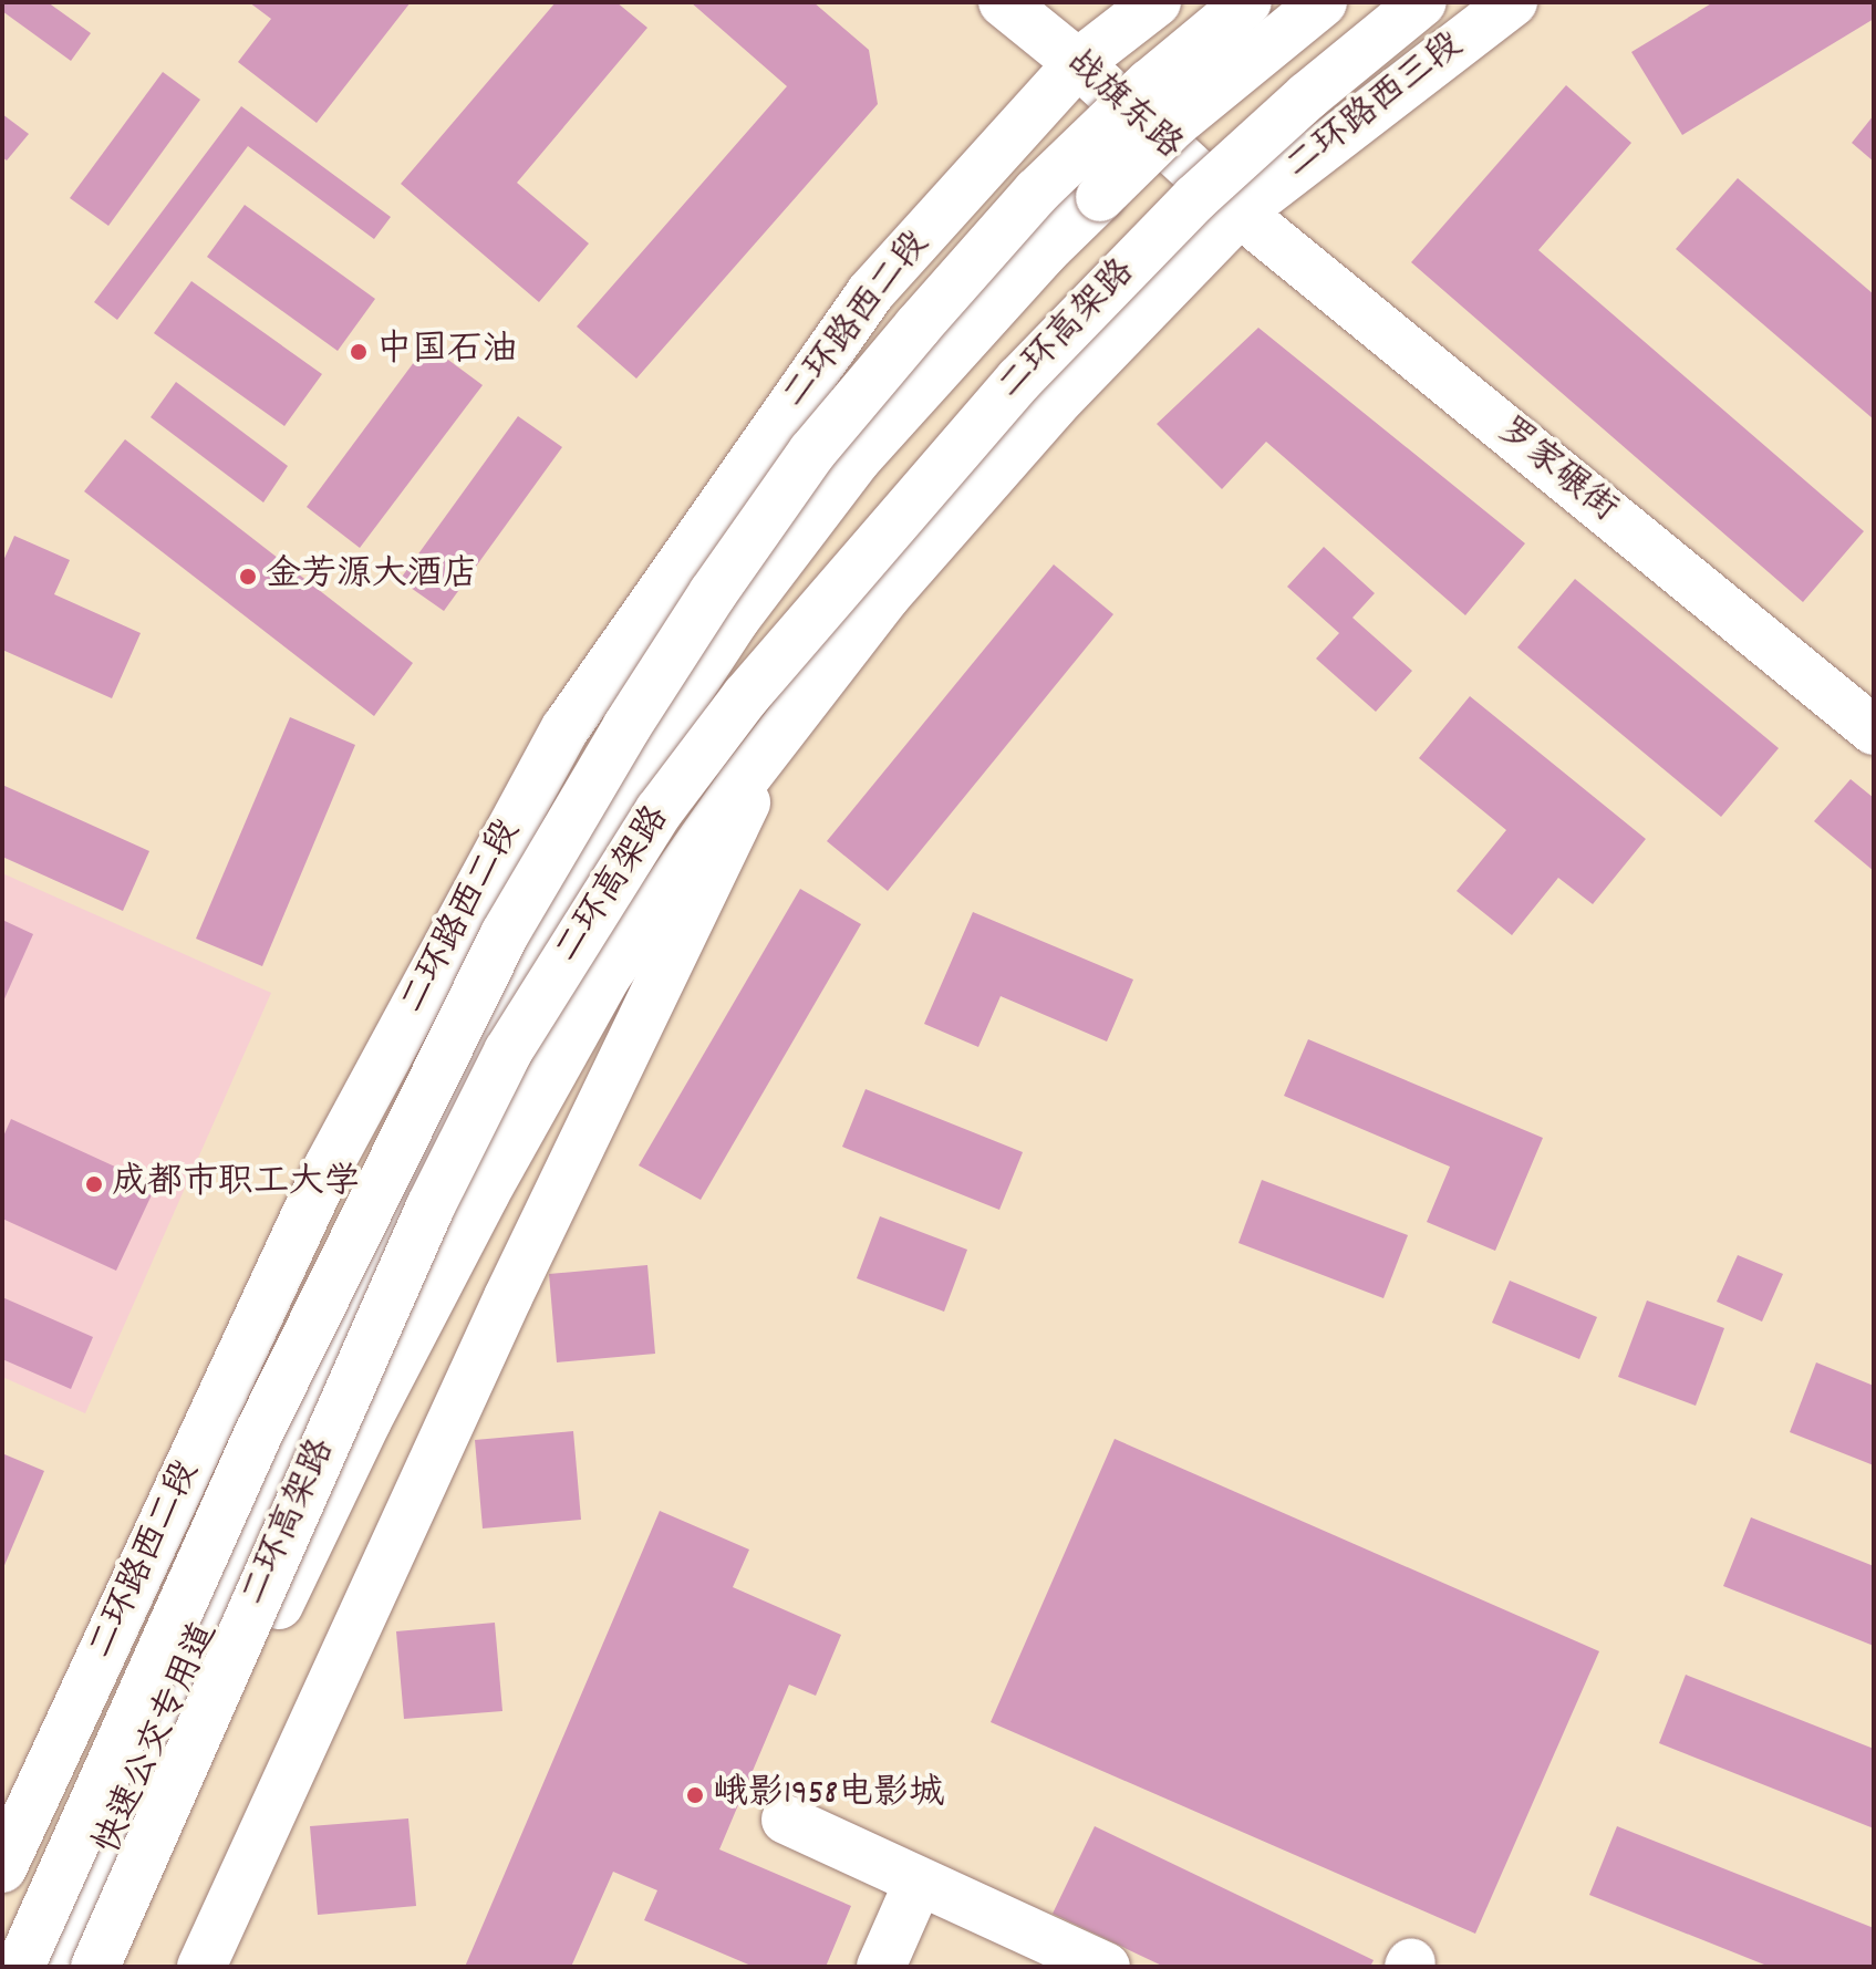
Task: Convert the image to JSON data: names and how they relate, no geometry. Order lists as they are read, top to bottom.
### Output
{
  "streets": {
    "main road": [
      "战旗东路",
      "二环路西三段",
      "二环路西二段",
      "二环高架路",
      "罗家碾街",
      "快速公交专用道"
    ]
  },
  "crossings": [
    ["战旗东路", "二环路西三段"],
    ["战旗东路", "二环路西二段"],
    ["战旗东路", "罗家碾街"],
    ["二环路西三段", "罗家碾街"]
  ],
  "places": [
    "中国石油",
    "金芳源大酒店",
    "成都市职工大学",
    "峨影1958电影城"
  ]
}
